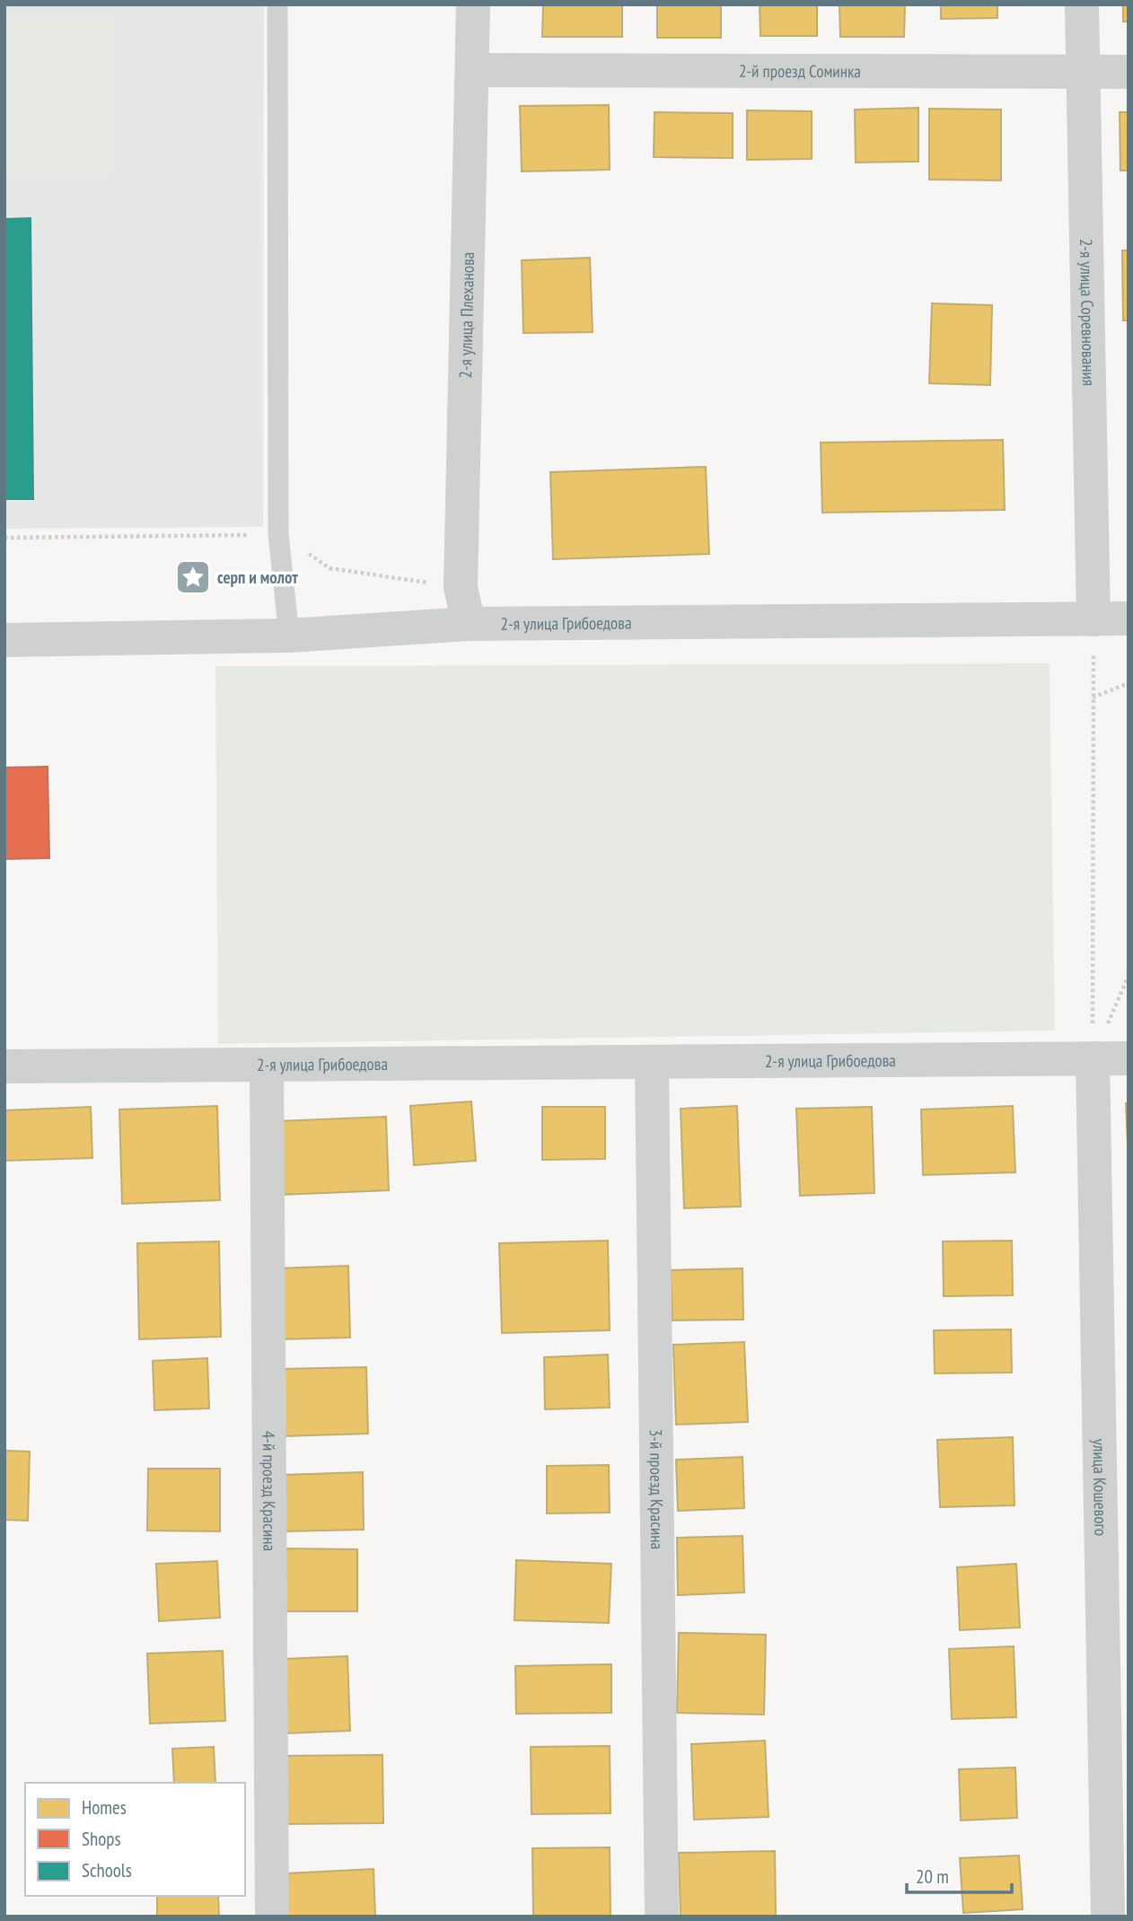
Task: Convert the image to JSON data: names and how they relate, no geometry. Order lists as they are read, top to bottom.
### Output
{
  "streets": {
    "street": [
      "2-й проезд Соминка",
      "2-я улица Соревнования",
      "2-я улица Плеханова",
      "2-я улица Грибоедова",
      "улица Кошевого",
      "3-й проезд Красина",
      "4-й проезд Красина"
    ]
  },
  "crossings": [
    ["2-й проезд Соминка", "2-я улица Соревнования"],
    ["2-й проезд Соминка", "2-я улица Плеханова"],
    ["2-я улица Соревнования", "2-я улица Грибоедова"],
    ["2-я улица Плеханова", "2-я улица Грибоедова"],
    ["2-я улица Грибоедова", "улица Кошевого"],
    ["2-я улица Грибоедова", "3-й проезд Красина"],
    ["2-я улица Грибоедова", "4-й проезд Красина"]
  ],
  "places": {
    "place": ["серп и молот"]
  },
  "legend": ["Homes", "Shops", "Schools"],
  "scale_bar": "20 m"
}
